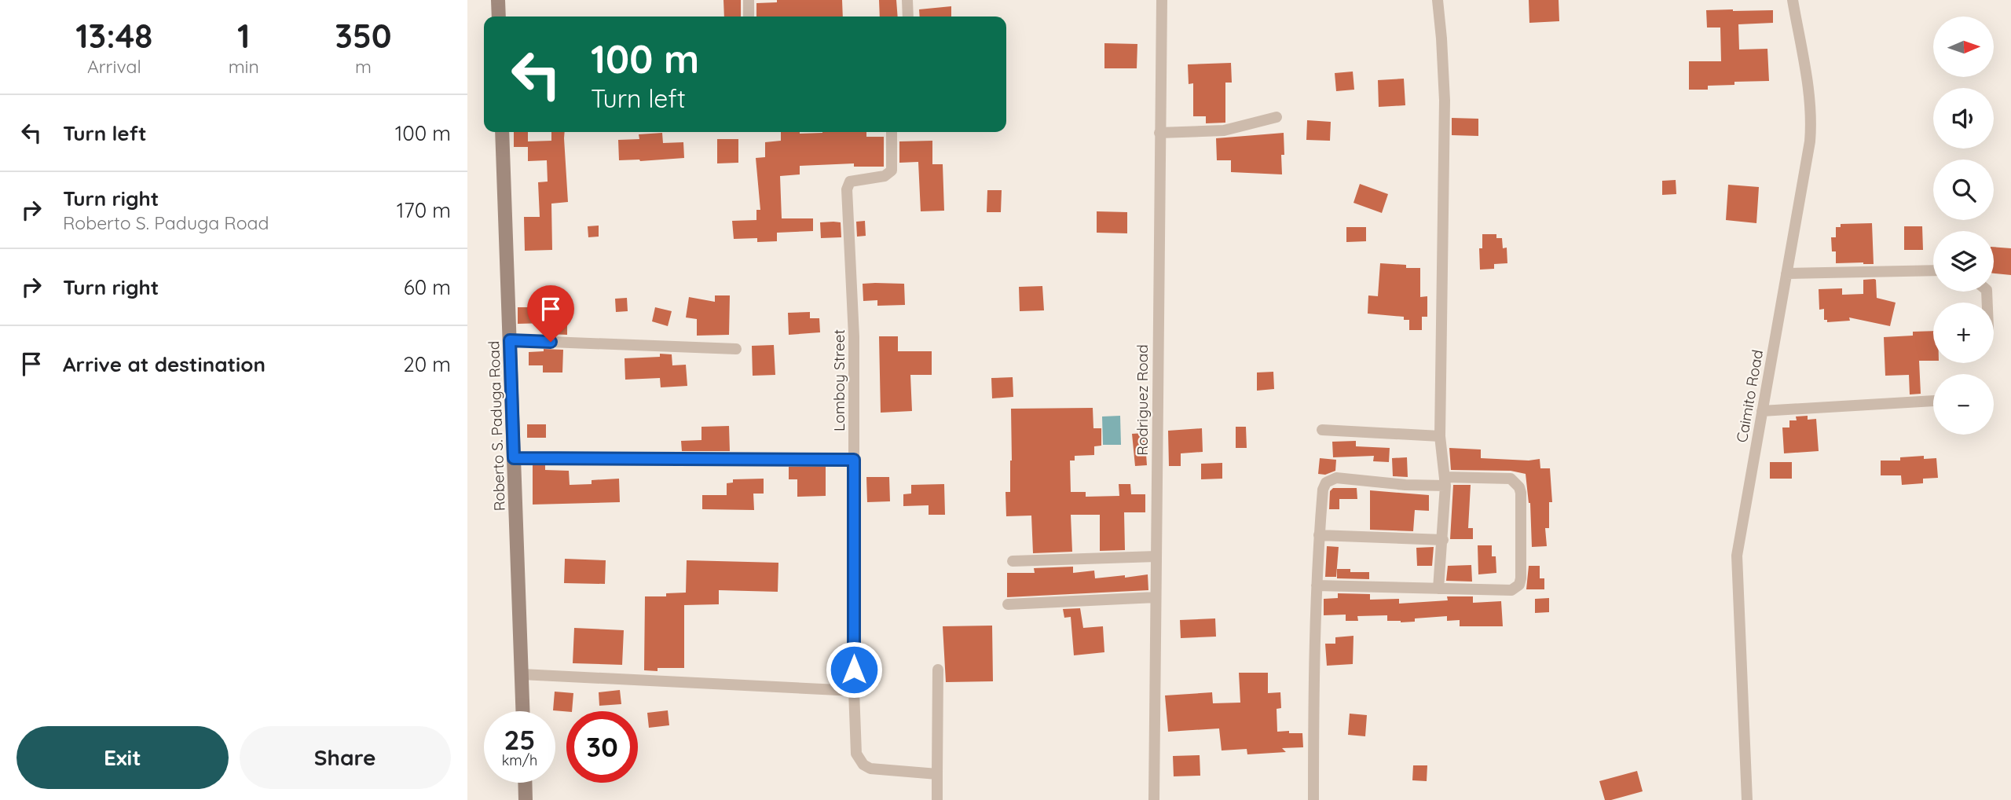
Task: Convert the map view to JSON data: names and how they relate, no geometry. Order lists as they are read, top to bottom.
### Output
{
  "streets": {
    "street": [
      "Lomboy Street",
      "Caimito Road",
      "Rodriguez Road",
      "Roberto S. Paduga Road"
    ]
  },
  "north": "right",
  "page": {
    "eta": [
      "13:48",
      "Arrival",
      "1",
      "min",
      "350",
      "m"
    ],
    "map_buttons": ["+", "−"],
    "turn": ["100 m", "Turn left"],
    "list": [
      {
        "name": "Turn left",
        "value": "100 m"
      },
      {
        "name": "Turn right",
        "note": "Roberto S. Paduga Road",
        "value": "170 m"
      },
      {
        "name": "Turn right",
        "value": "60 m"
      },
      {
        "name": "Arrive at destination",
        "value": "20 m"
      }
    ],
    "speed": "25 km/h",
    "limit": "30",
    "buttons": ["Exit", "Share"]
  }
}
